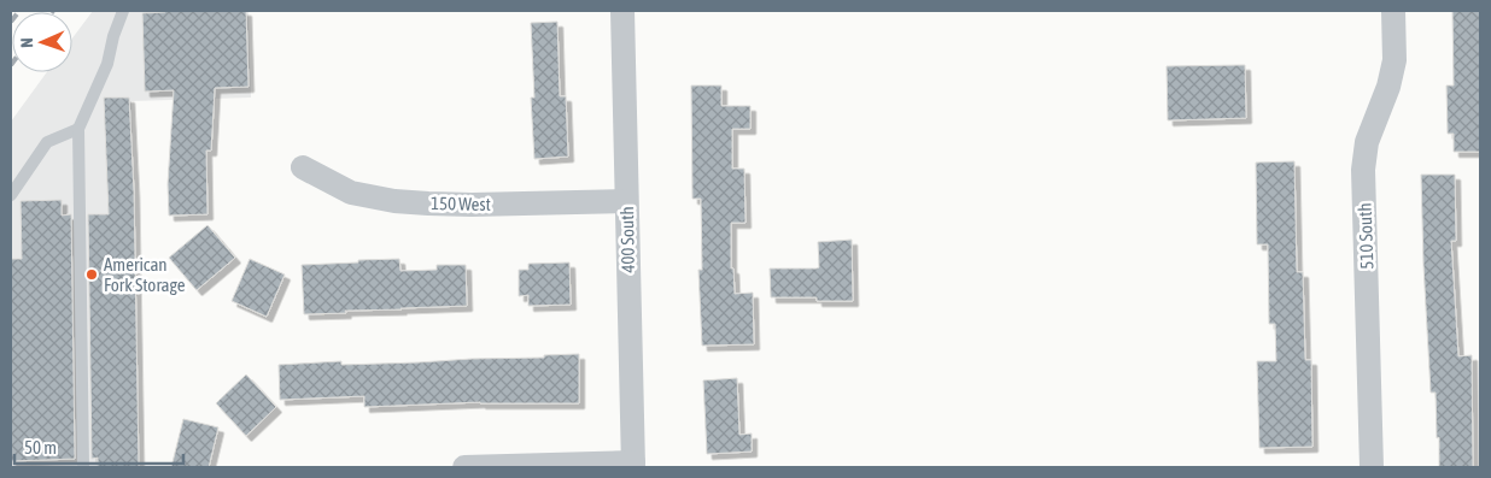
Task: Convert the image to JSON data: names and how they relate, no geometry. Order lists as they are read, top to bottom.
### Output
{
  "streets": {
    "street": ["150 West", "510 South", "400 South"]
  },
  "crossings": [
    ["150 West", "400 South"]
  ],
  "places": ["American Fork Storage"],
  "scale_bar": "50 m",
  "north": "left"
}
